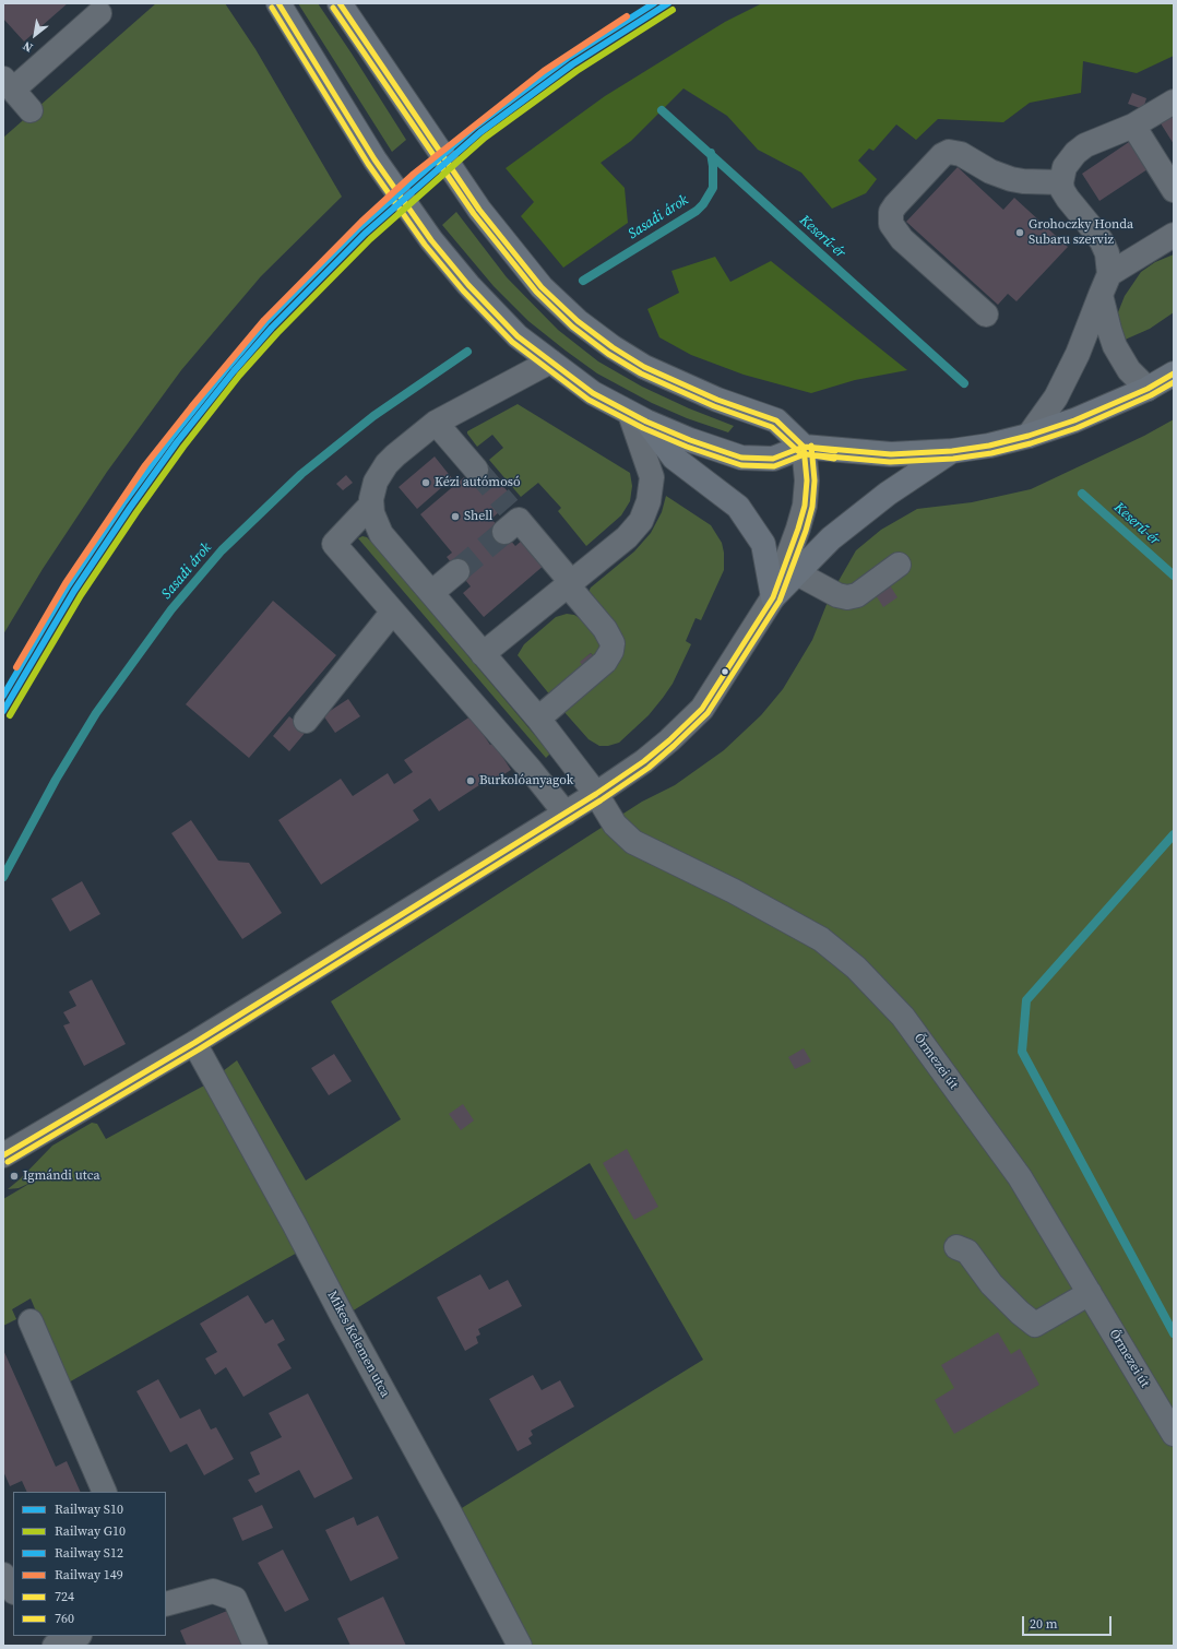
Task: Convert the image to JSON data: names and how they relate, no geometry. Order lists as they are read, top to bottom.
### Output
{
  "streets": {
    "street": ["Őrmezei út", "Mikes Kelemen utca"]
  },
  "water": ["Sasadi árok", "Keserű-ér"],
  "places": [
    "Grohoczky Honda Subaru szerviz",
    "Kézi autómosó",
    "Shell",
    "Burkolóanyagok",
    "Igmándi utca"
  ],
  "lines": [
    "rail line S10",
    "rail line S12",
    "transit line 724",
    "transit line 760",
    "rail line G10",
    "rail line 149"
  ],
  "legend": [
    "Railway S10",
    "Railway G10",
    "Railway S12",
    "Railway 149",
    "724",
    "760"
  ],
  "scale_bar": "20 m",
  "north": "bottom left"
}
